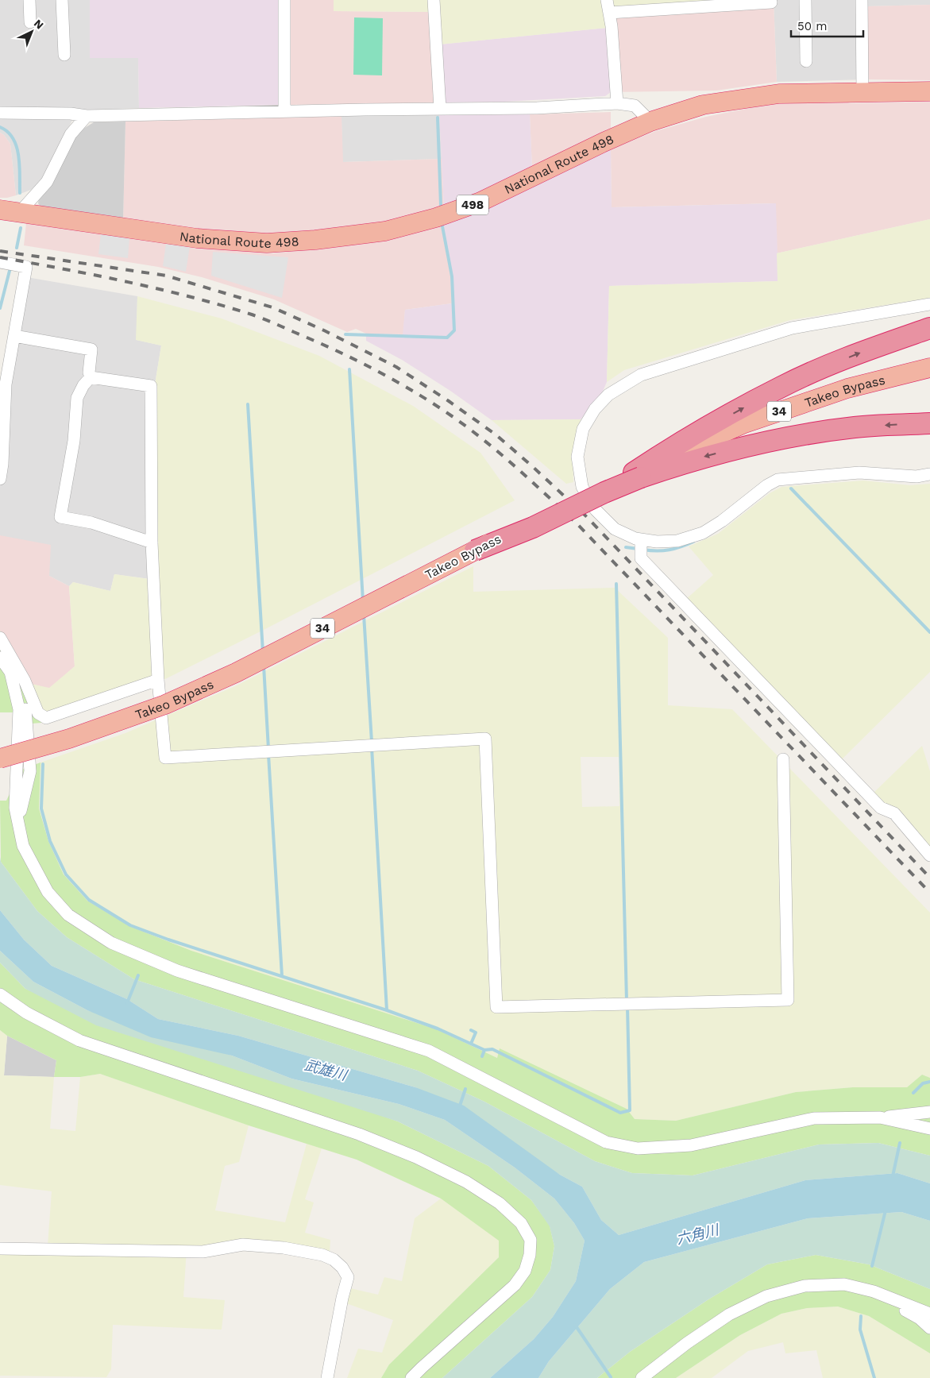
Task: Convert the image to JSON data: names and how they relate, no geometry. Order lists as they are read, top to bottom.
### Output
{
  "streets": {
    "highway": [
      "National Route 498",
      "498",
      "Takeo Bypass",
      "34"
    ]
  },
  "water": ["武雄川", "六角川"],
  "scale_bar": "50 m",
  "north": "top right"
}
